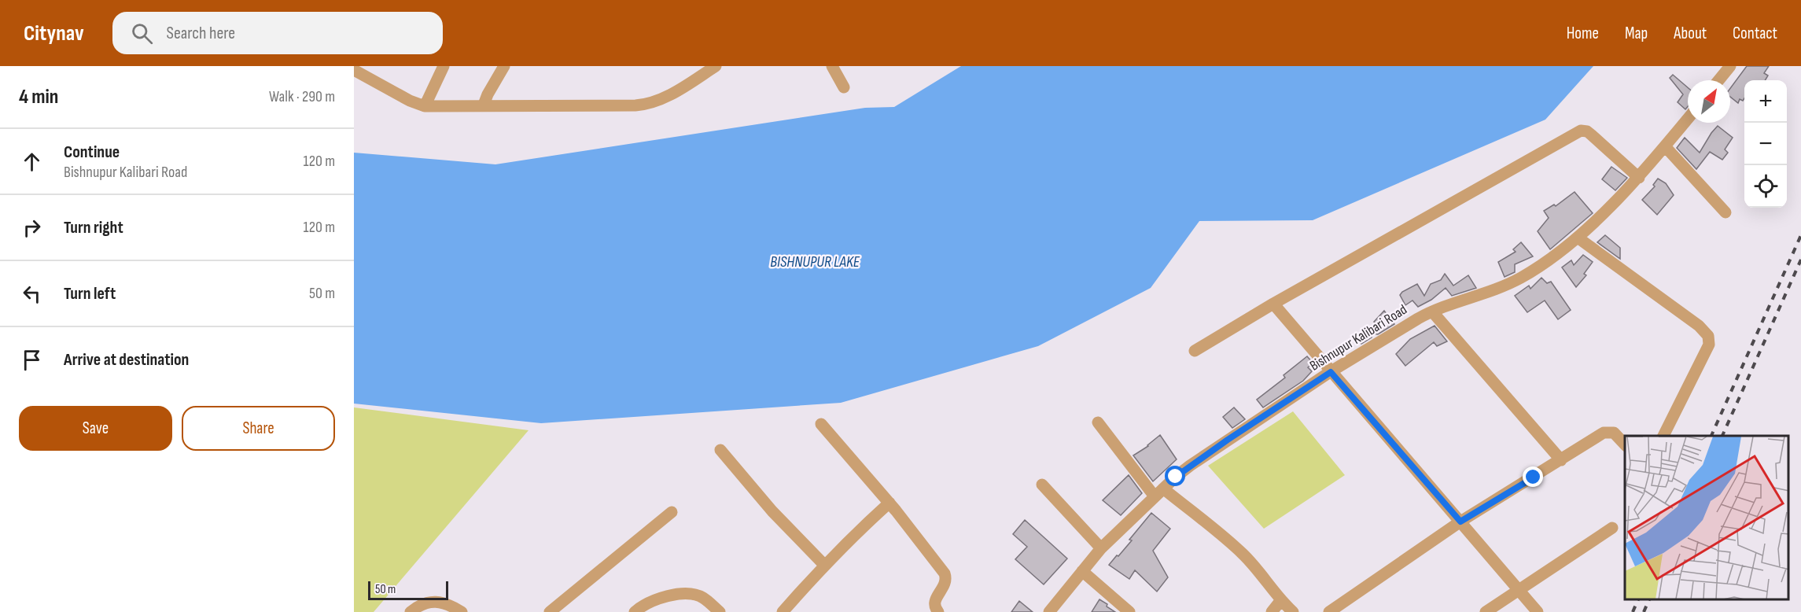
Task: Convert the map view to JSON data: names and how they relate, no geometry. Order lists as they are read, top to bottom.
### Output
{
  "streets": {
    "street": ["Bishnupur Kalibari Road"]
  },
  "water": ["BISHNUPUR LAKE"],
  "scale_bar": "50 m",
  "north": "top right",
  "page": {
    "header": "Citynav",
    "search": "Search here",
    "nav": [
      "Home",
      "Map",
      "About",
      "Contact"
    ],
    "heading": ["4 min", "Walk · 290 m"],
    "map_buttons": ["+", "−"],
    "list": [
      ["Continue", "Bishnupur Kalibari Road", "120 m"],
      ["Turn right", "120 m"],
      ["Turn left", "50 m"],
      "Arrive at destination"
    ],
    "buttons": ["Save", "Share"],
    "scale": "50 m"
  }
}
